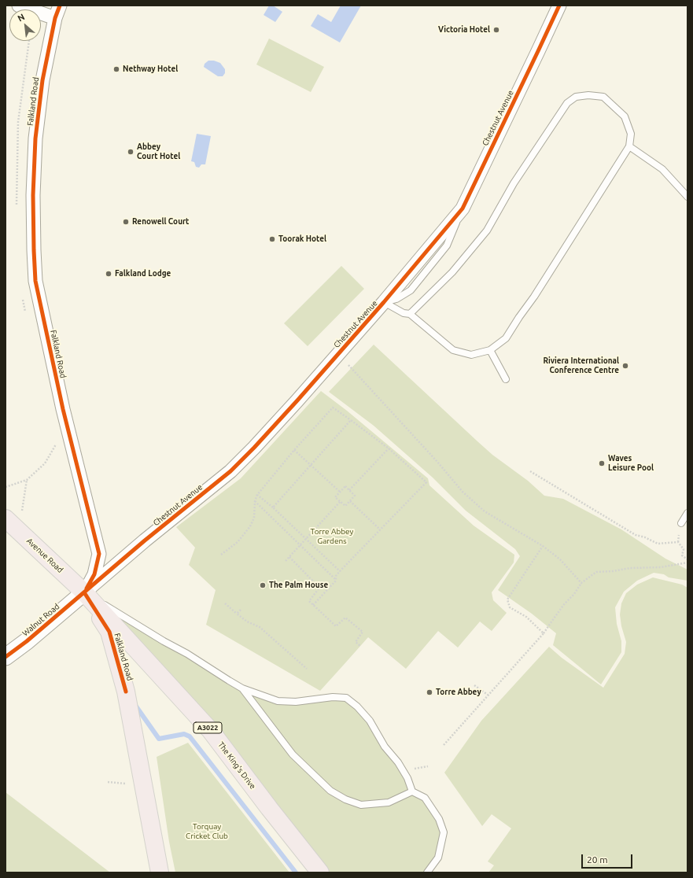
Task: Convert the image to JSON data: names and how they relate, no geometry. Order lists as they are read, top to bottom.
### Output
{
  "streets": {
    "main road": [
      "Falkland Road",
      "Avenue Road",
      "A3022",
      "The King's Drive"
    ],
    "street": ["Chestnut Avenue", "Walnut Road"]
  },
  "crossings": [
    ["Falkland Road", "Chestnut Avenue"],
    ["Falkland Road", "Avenue Road"],
    ["Falkland Road", "Walnut Road"],
    ["Falkland Road", "The King's Drive"],
    ["Chestnut Avenue", "Avenue Road"],
    ["Chestnut Avenue", "Walnut Road"],
    ["Chestnut Avenue", "The King's Drive"],
    ["Avenue Road", "Walnut Road"],
    ["Avenue Road", "The King's Drive"],
    ["Walnut Road", "The King's Drive"]
  ],
  "parks": ["Torre Abbey Gardens", "Torquay Cricket Club"],
  "places": [
    "Victoria Hotel",
    "Nethway Hotel",
    "Abbey Court Hotel",
    "Renowell Court",
    "Toorak Hotel",
    "Falkland Lodge",
    "Riviera International Conference Centre",
    "Waves Leisure Pool",
    "The Palm House",
    "Torre Abbey"
  ],
  "scale_bar": "20 m",
  "north": "top left"
}
